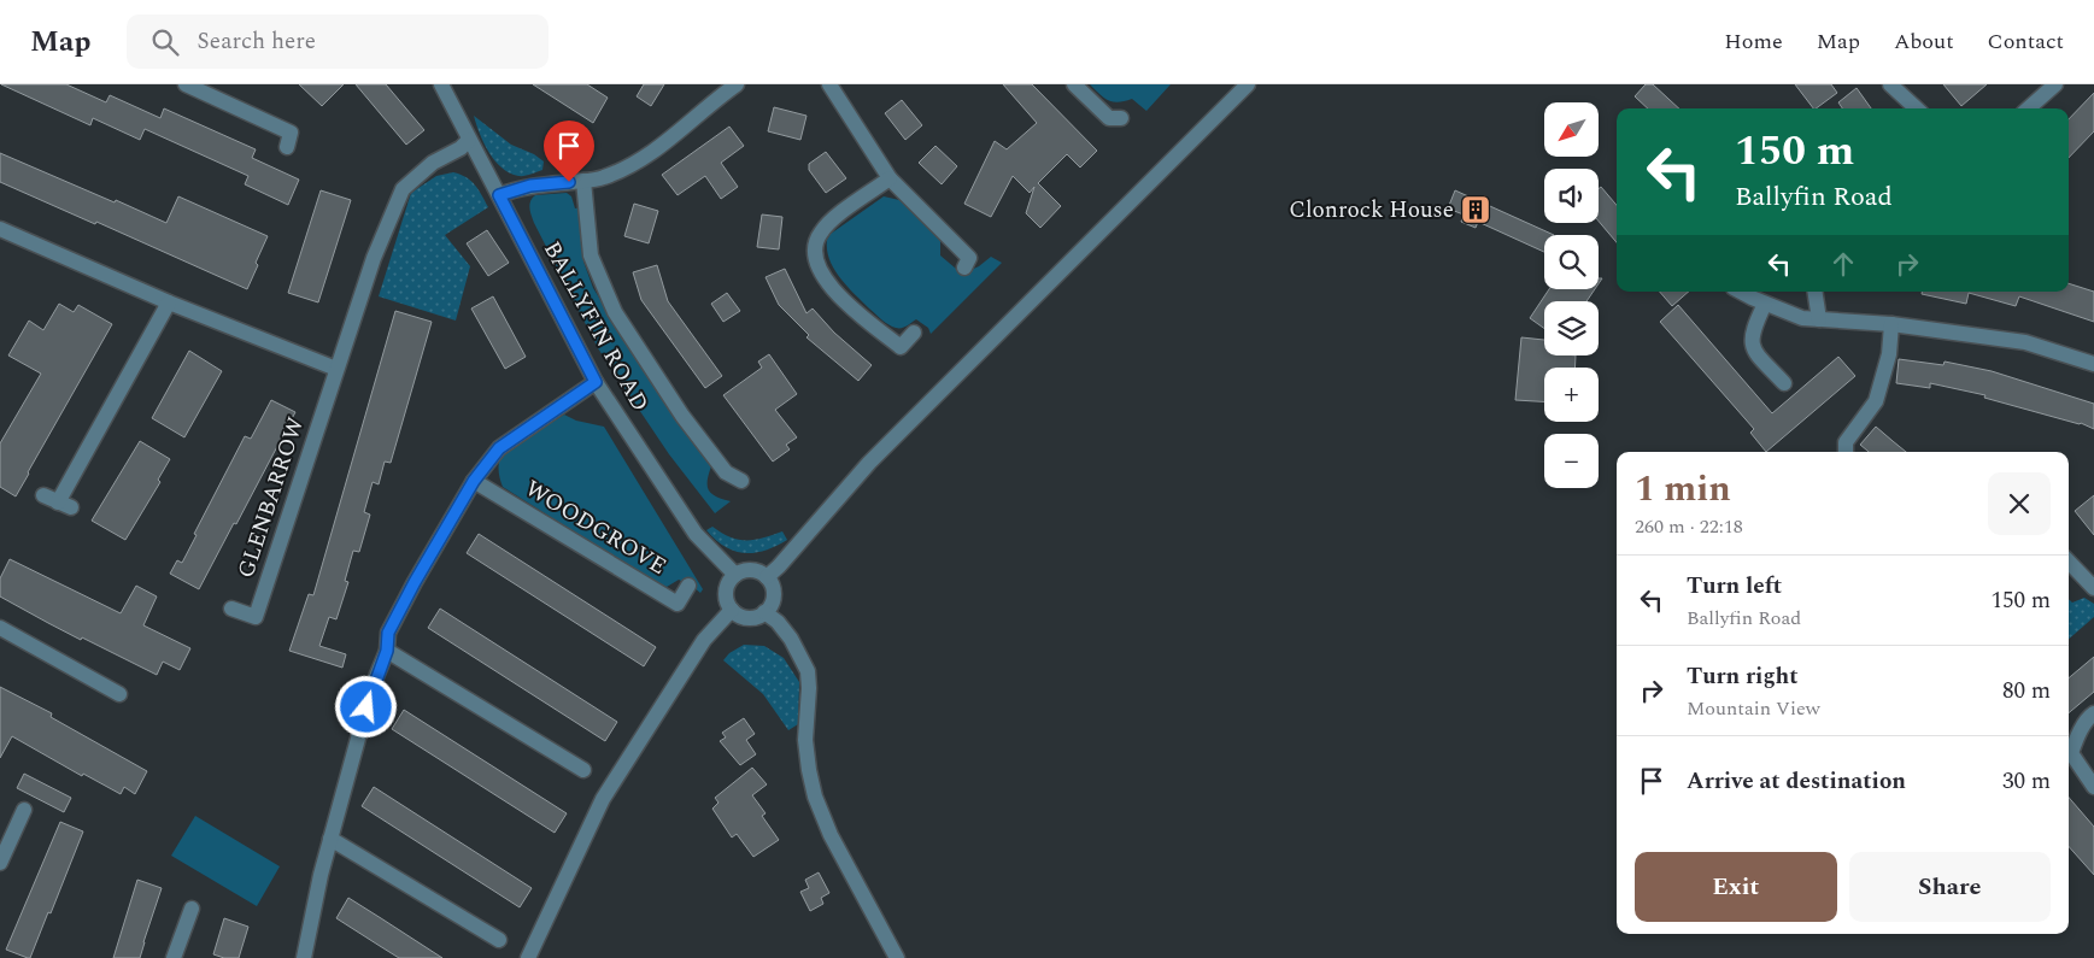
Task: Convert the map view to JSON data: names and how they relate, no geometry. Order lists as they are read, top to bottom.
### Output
{
  "streets": {
    "street": ["BALLYFIN ROAD", "GLENBARROW", "WOODGROVE"]
  },
  "crossings": [
    ["BALLYFIN ROAD", "GLENBARROW"]
  ],
  "places": {
    "building": ["Clonrock House"]
  },
  "north": "bottom left",
  "page": {
    "header": "Map",
    "search": "Search here",
    "nav": [
      "Home",
      "Map",
      "About",
      "Contact"
    ],
    "map_buttons": ["+", "−"],
    "turn": ["150 m", "Ballyfin Road"],
    "heading": ["1 min", "260 m · 22:18"],
    "list": [
      {
        "name": "Turn left",
        "note": "Ballyfin Road",
        "value": "150 m"
      },
      {
        "name": "Turn right",
        "note": "Mountain View",
        "value": "80 m"
      },
      {
        "name": "Arrive at destination",
        "value": "30 m"
      }
    ],
    "buttons": ["Exit", "Share"]
  }
}
